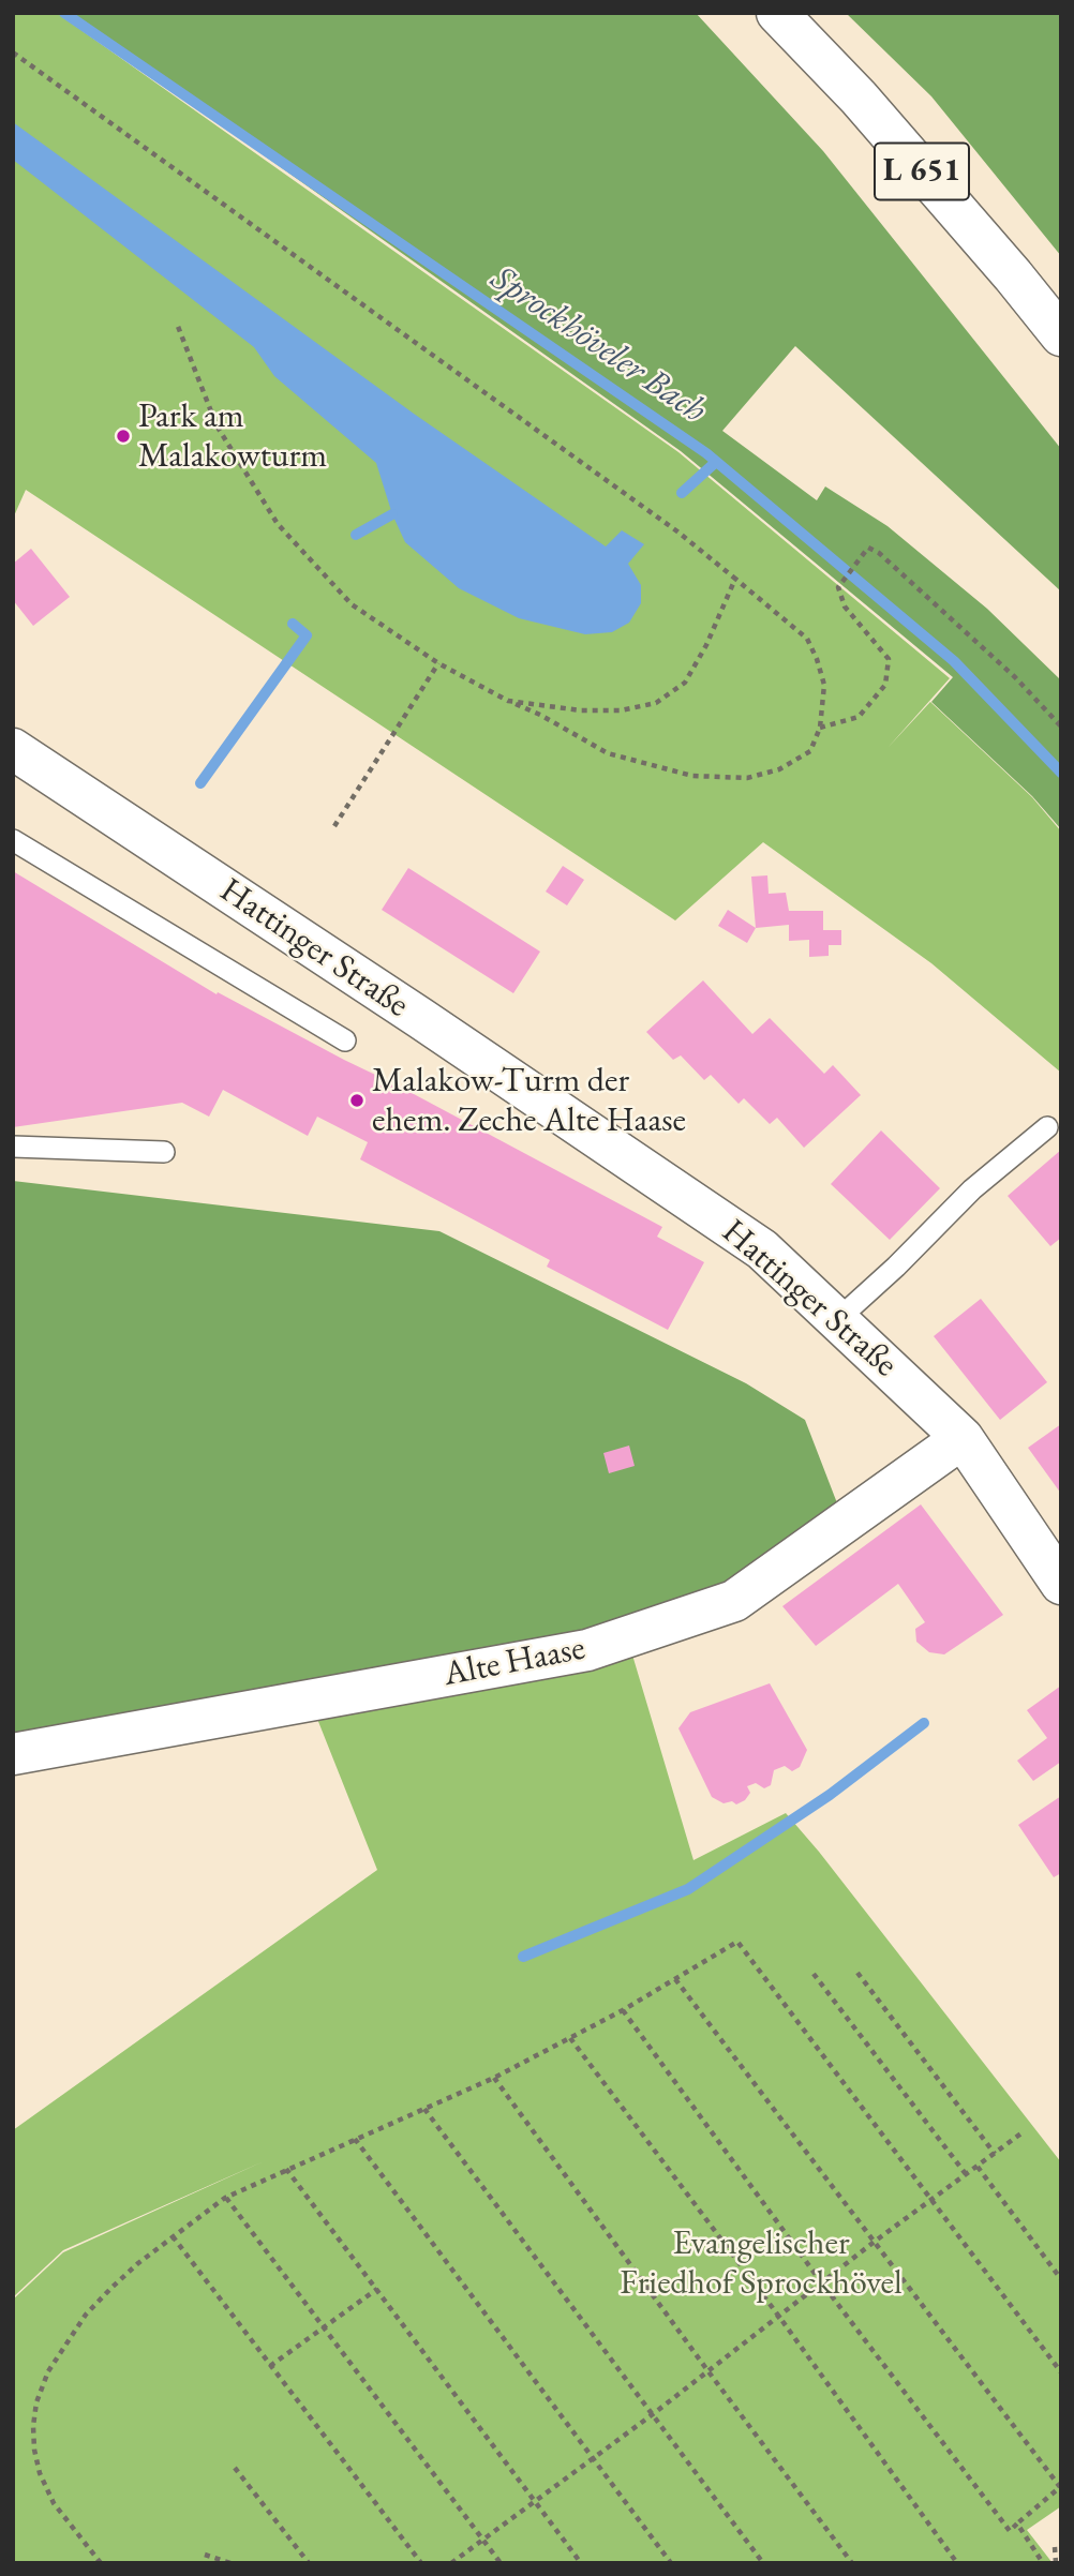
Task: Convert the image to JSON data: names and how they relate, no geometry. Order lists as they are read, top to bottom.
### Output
{
  "streets": {
    "street": ["L 651", "Hattinger Straße", "Alte Haase"]
  },
  "crossings": [
    ["Hattinger Straße", "Alte Haase"]
  ],
  "water": ["Sprockhöveler Bach"],
  "parks": ["Evangelischer Friedhof Sprockhövel"],
  "places": ["Park am Malakowturm", "Malakow-Turm der ehem. Zeche Alte Haase"]
}
